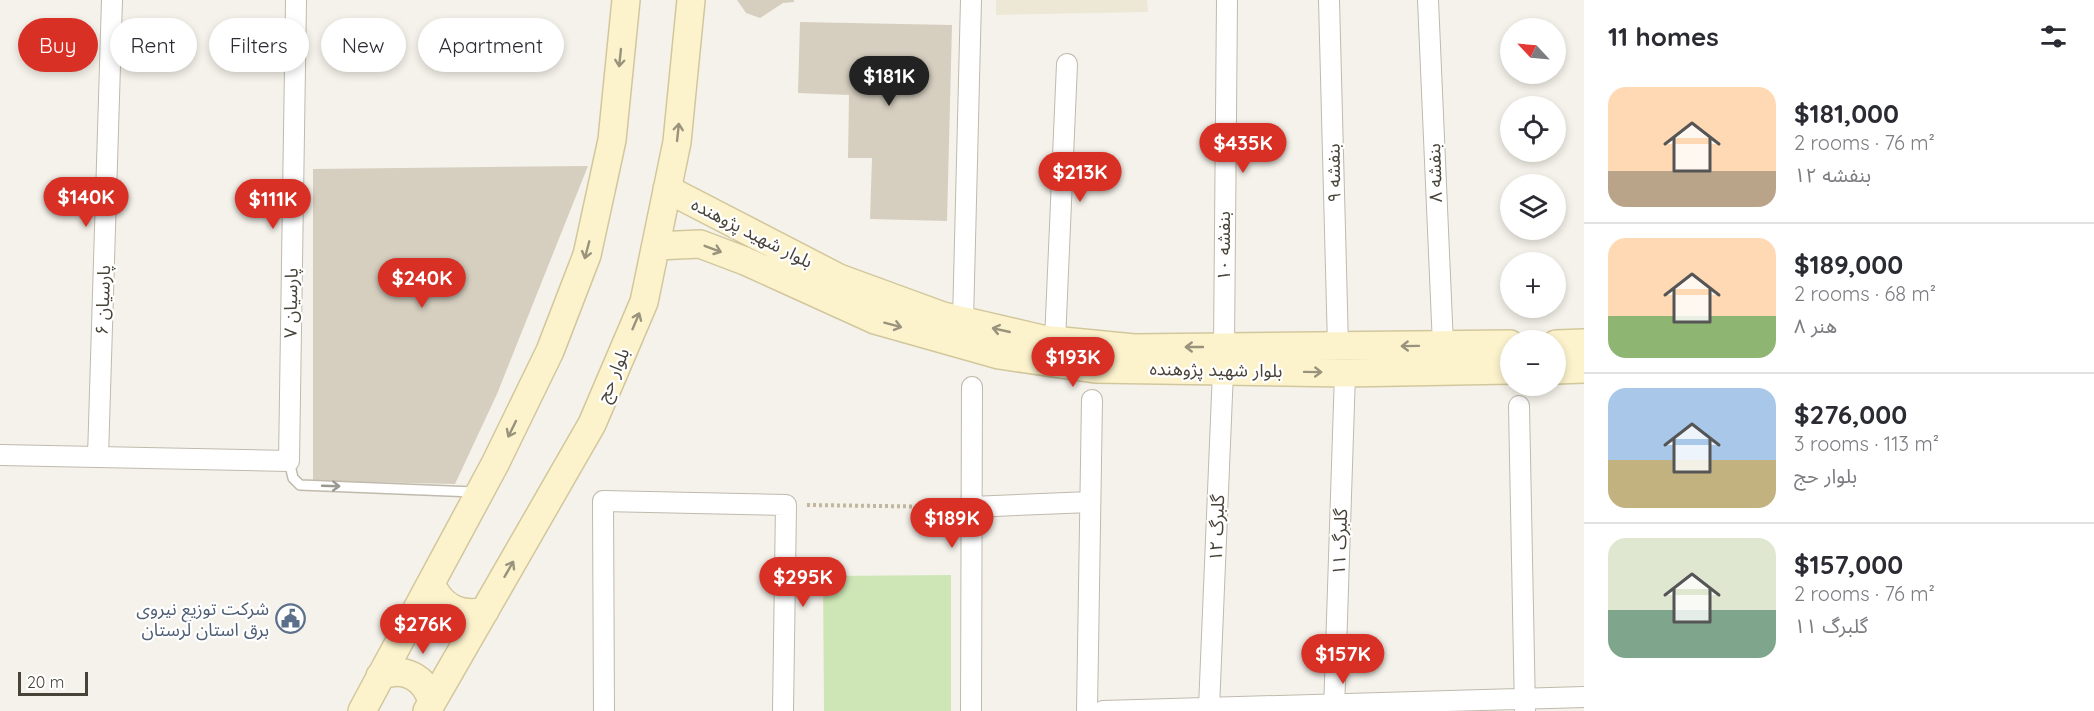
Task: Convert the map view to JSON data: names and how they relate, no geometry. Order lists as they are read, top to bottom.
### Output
{
  "streets": {
    "street": [
      "بنفشه ۹",
      "بنفشه ۸",
      "بلوار شهید پژوهنده",
      "بنفشه ۱۰",
      "پارسیان ۶",
      "پارسیان ۷",
      "بلوار حج",
      "گلبرگ ۱۲",
      "گلبرگ ۱۱"
    ]
  },
  "crossings": [
    ["بنفشه ۹", "بلوار شهید پژوهنده"],
    ["بنفشه ۸", "بلوار شهید پژوهنده"],
    ["بلوار شهید پژوهنده", "بنفشه ۱۰"],
    ["بلوار شهید پژوهنده", "بلوار حج"],
    ["بلوار شهید پژوهنده", "گلبرگ ۱۲"],
    ["بلوار شهید پژوهنده", "گلبرگ ۱۱"],
    ["بنفشه ۱۰", "گلبرگ ۱۲"]
  ],
  "places": {
    "public building": ["شرکت توزیع نیروی برق استان لرستان"]
  },
  "scale_bar": "20 m",
  "north": "top left",
  "page": {
    "heading": "11 homes",
    "map_buttons": ["+", "−"],
    "chip": [
      "Buy",
      "Rent",
      "Filters",
      "New",
      "Apartment"
    ],
    "price": [
      "$181K",
      "$435K",
      "$213K",
      "$140K",
      "$111K",
      "$240K",
      "$193K",
      "$189K",
      "$295K",
      "$276K",
      "$157K"
    ],
    "list": [
      {
        "name": "$181,000",
        "note": "2 rooms · 76 m² · بنفشه ۱۲"
      },
      {
        "name": "$189,000",
        "note": "2 rooms · 68 m² · هنر ۸"
      },
      {
        "name": "$276,000",
        "note": "3 rooms · 113 m² · بلوار حج"
      },
      {
        "name": "$157,000",
        "note": "2 rooms · 76 m² · گلبرگ ۱۱"
      }
    ],
    "scale": "20 m"
  }
}
